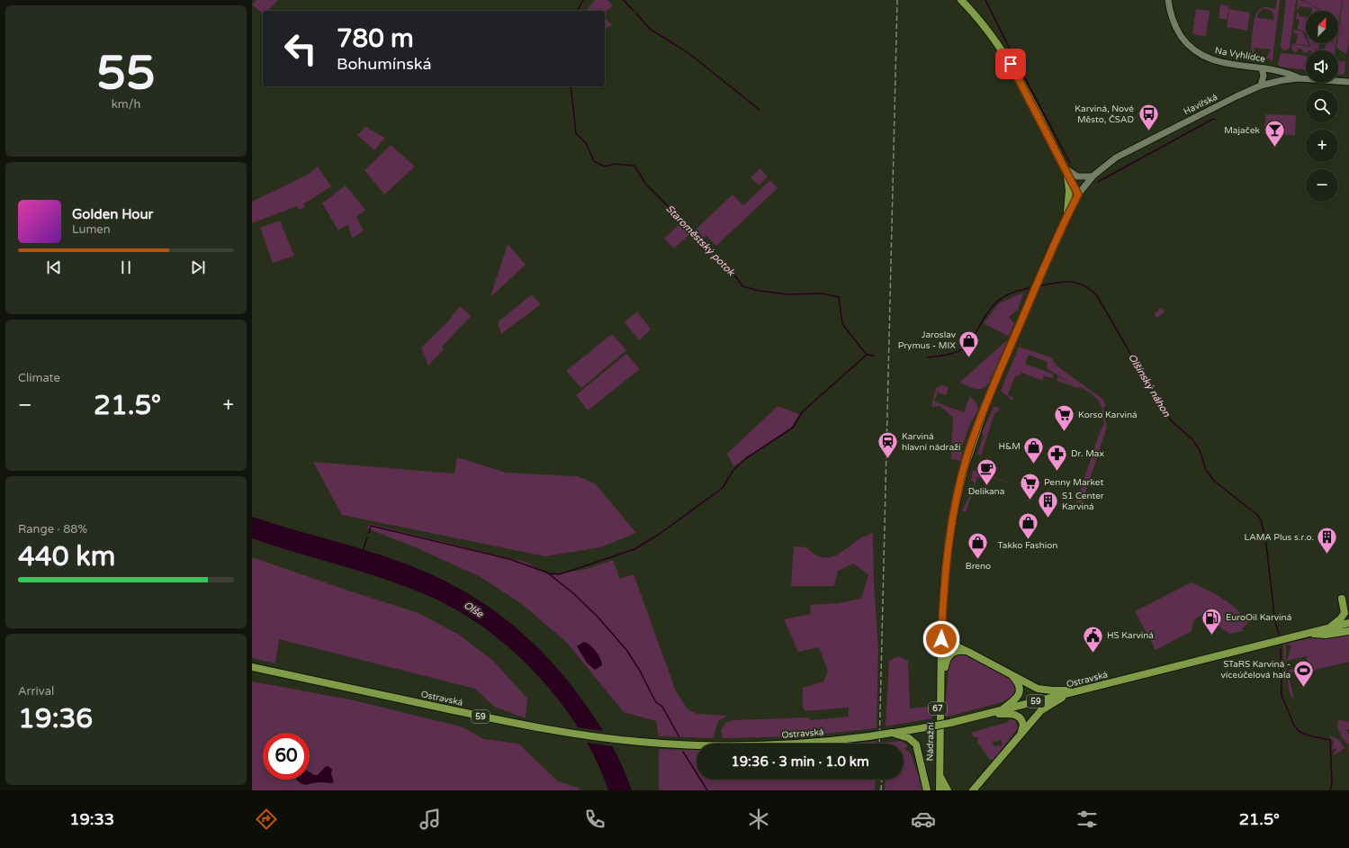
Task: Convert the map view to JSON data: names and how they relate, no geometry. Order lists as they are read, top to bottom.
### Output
{
  "streets": {
    "main road": [
      "Ostravská",
      "59",
      "67",
      "Nádražní"
    ],
    "street": ["Na Vyhlídce", "Havířská"]
  },
  "crossings": [
    ["Na Vyhlídce", "Havířská"],
    ["Havířská", "Nádražní"],
    ["67", "Nádražní"]
  ],
  "water": ["Staroměstský potok", "Olšinský náhon", "Olše"],
  "places": {
    "bus stop": ["Karviná, Nové Město, ČSAD"],
    "bar": ["Majaček"],
    "shop": [
      "Jaroslav Prymus - MIX",
      "H&M",
      "Takko Fashion",
      "Breno"
    ],
    "supermarket": ["Korso Karviná", "Penny Market"],
    "station": ["Karviná hlavní nádraží"],
    "pharmacy": ["Dr. Max"],
    "cafe": ["Delikana"],
    "building": ["S1 Center Karviná", "LAMA Plus s.r.o."],
    "fuel station": ["EuroOil Karviná"],
    "public building": ["HS Karviná"],
    "sports": ["STaRS Karviná - víceúčelová hala"]
  },
  "north": "top right",
  "page": {
    "tile": [
      ["55", "km/h"],
      "Climate",
      ["Range · 88%", "440 km"],
      ["Arrival", "19:36"]
    ],
    "map_buttons": ["+", "−"],
    "turn": ["780 m", "Bohumínská"],
    "song": ["Golden Hour", "Lumen"],
    "heat": ["−", "21.5°", "+"],
    "limit": "60",
    "trip": "19:36 · 3 min · 1.0 km",
    "tabs": ["19:33", "21.5°"]
  }
}
